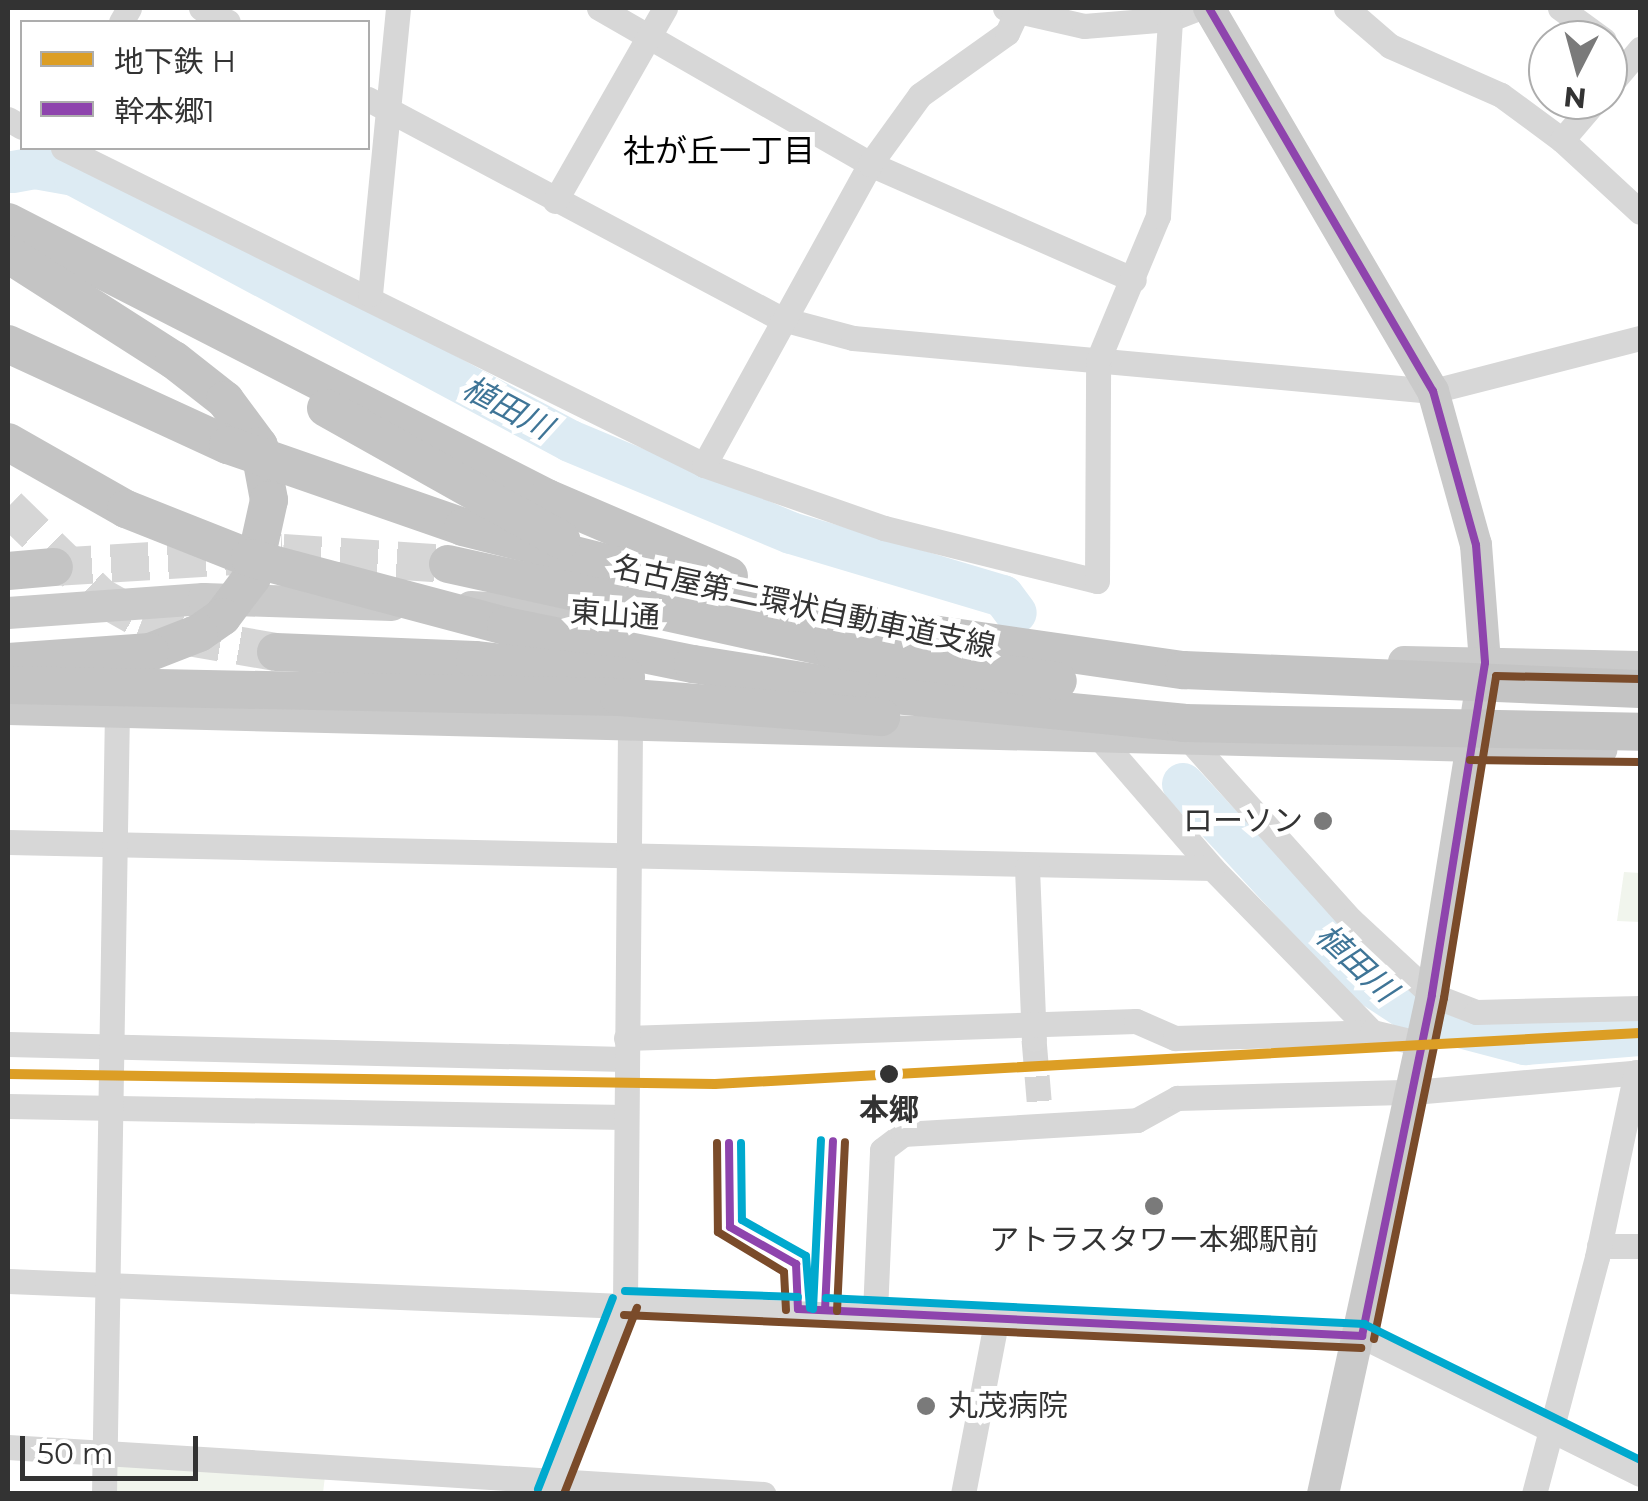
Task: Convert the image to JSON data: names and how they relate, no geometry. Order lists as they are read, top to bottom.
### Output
{
  "streets": {
    "highway": ["名古屋第二環状自動車道支線"],
    "main road": ["東山通"]
  },
  "districts": ["社が丘一丁目"],
  "water": ["植田川"],
  "places": [
    "ローソン",
    "本郷",
    "アトラスタワー本郷駅前",
    "丸茂病院"
  ],
  "lines": ["transit line 幹本郷1", "metro line H"],
  "legend": ["地下鉄 H", "幹本郷1"],
  "scale_bar": "50 m",
  "north": "bottom"
}
